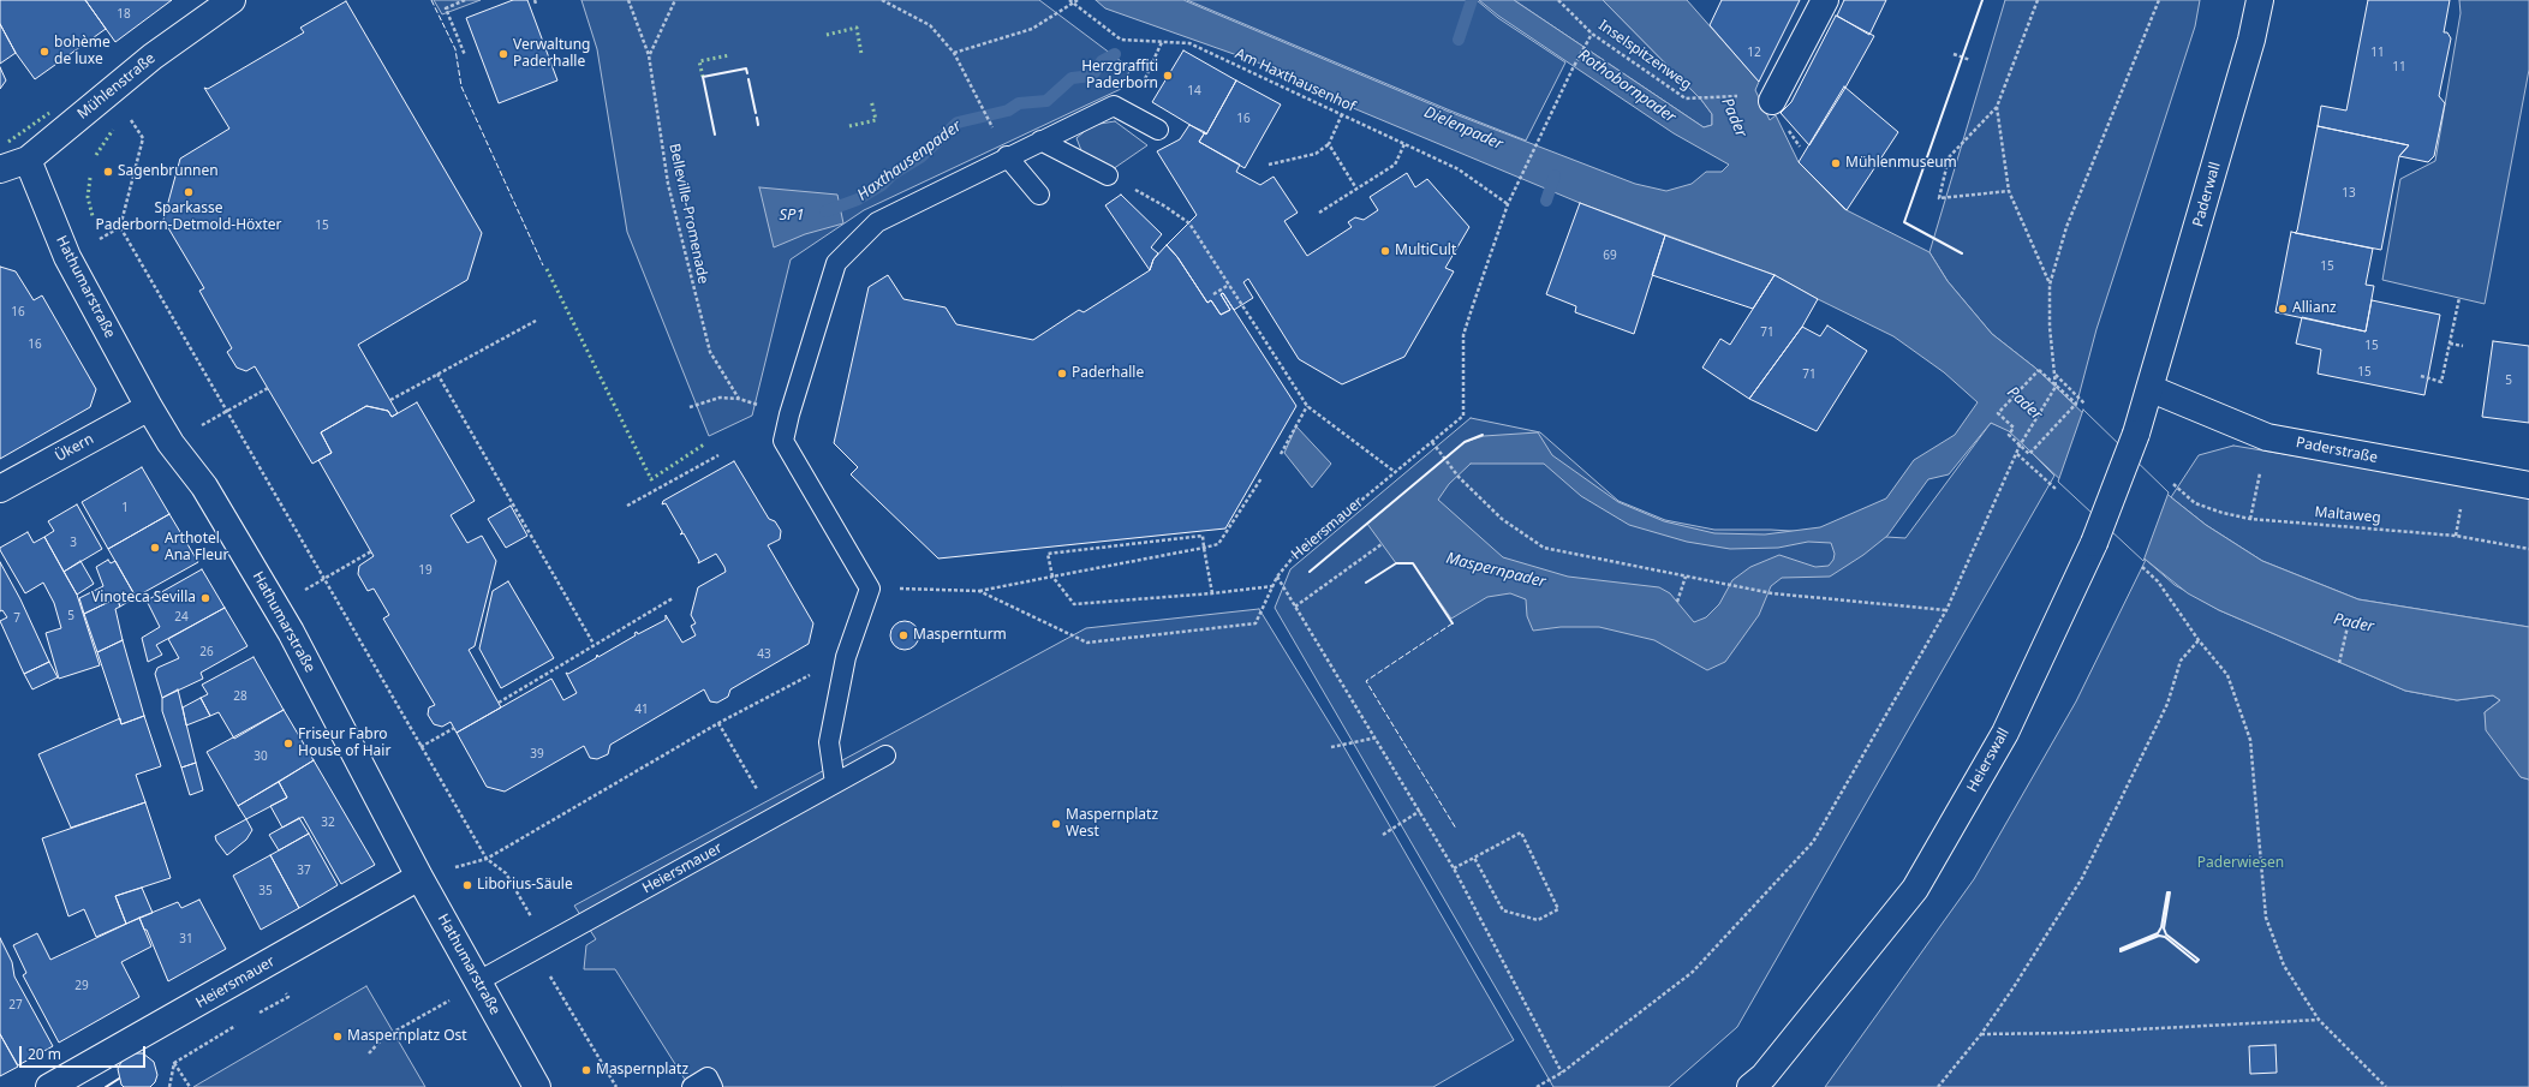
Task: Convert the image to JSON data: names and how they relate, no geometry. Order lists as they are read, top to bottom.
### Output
{
  "streets": {
    "street": [
      "Mühlenstraße",
      "Paderwall",
      "Hathumarstraße",
      "Ükern",
      "Paderstraße",
      "Heiersmauer",
      "Heierswall"
    ],
    "path": [
      "Inselspitzenweg",
      "Am Haxthausenhof",
      "Belleville-Promenade",
      "Maltaweg"
    ]
  },
  "crossings": [
    ["Am Haxthausenhof", "Heiersmauer"],
    ["Mühlenstraße", "Hathumarstraße"],
    ["Paderwall", "Paderstraße"],
    ["Paderwall", "Heierswall"],
    ["Hathumarstraße", "Ükern"],
    ["Hathumarstraße", "Heiersmauer"],
    ["Paderstraße", "Heierswall"]
  ],
  "water": [
    "Rothobornpader",
    "Pader",
    "Dielenpader",
    "Haxthausenpader",
    "SP1",
    "Maspernpader"
  ],
  "parks": ["Paderwiesen"],
  "places": [
    "bohème de luxe",
    "Verwaltung Paderhalle",
    "Herzgraffiti Paderborn",
    "Mühlenmuseum",
    "Sagenbrunnen",
    "Sparkasse Paderborn-Detmold-Höxter",
    "MultiCult",
    "Allianz",
    "Paderhalle",
    "Arthotel Ana Fleur",
    "Vinoteca Sevilla",
    "Maspernturm",
    "Friseur Fabro House of Hair",
    "Maspernplatz West",
    "Liborius-Säule",
    "Maspernplatz Ost",
    "Maspernplatz"
  ],
  "house_numbers": [
    "18",
    "12",
    "11",
    "11",
    "14",
    "16",
    "13",
    "15",
    "69",
    "15",
    "16",
    "71",
    "16",
    "15",
    "15",
    "71",
    "5",
    "1",
    "3",
    "19",
    "5",
    "24",
    "7",
    "26",
    "43",
    "28",
    "41",
    "39",
    "30",
    "32",
    "37",
    "35",
    "31",
    "29",
    "27"
  ],
  "scale_bar": "20 m"
}
